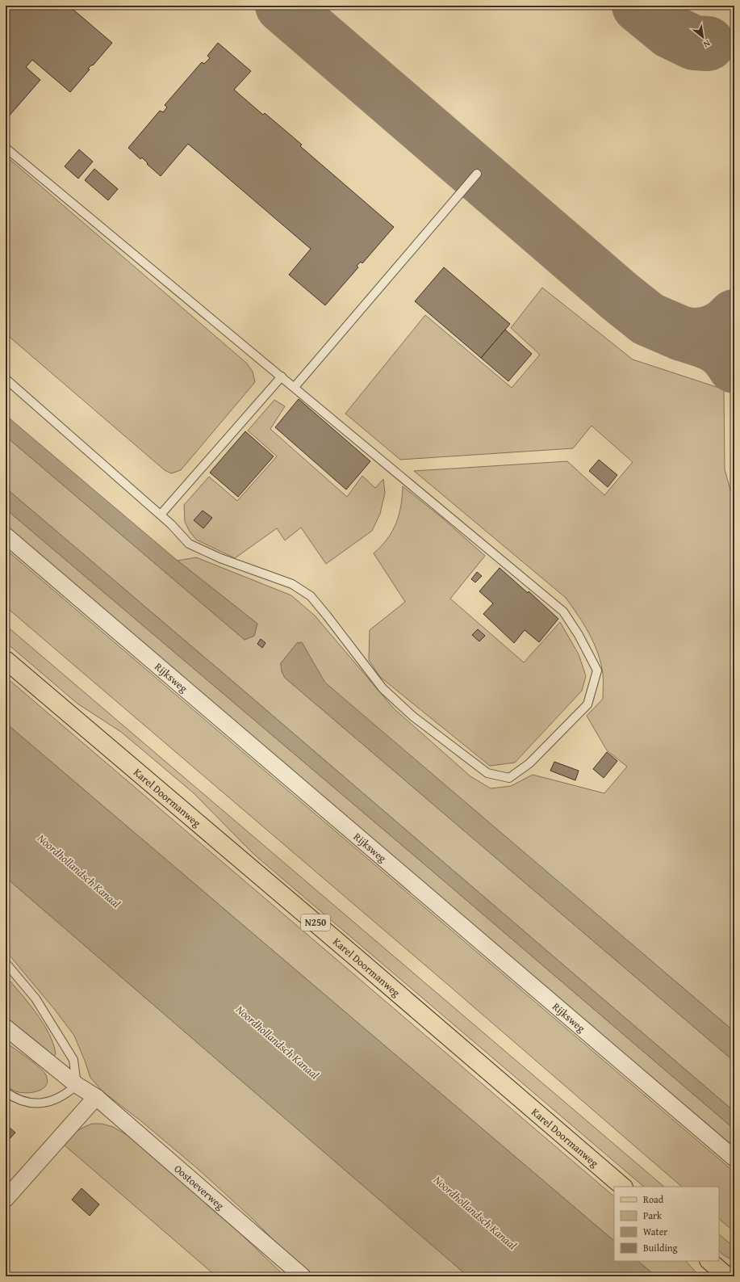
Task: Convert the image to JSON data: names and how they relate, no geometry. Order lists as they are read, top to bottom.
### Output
{
  "streets": {
    "main road": ["Karel Doormanweg", "N250"],
    "street": ["Rijksweg", "Oostoeverweg"]
  },
  "water": ["Noordhollandsch Kanaal"],
  "legend": [
    "Road",
    "Park",
    "Water",
    "Building"
  ],
  "north": "bottom right"
}
